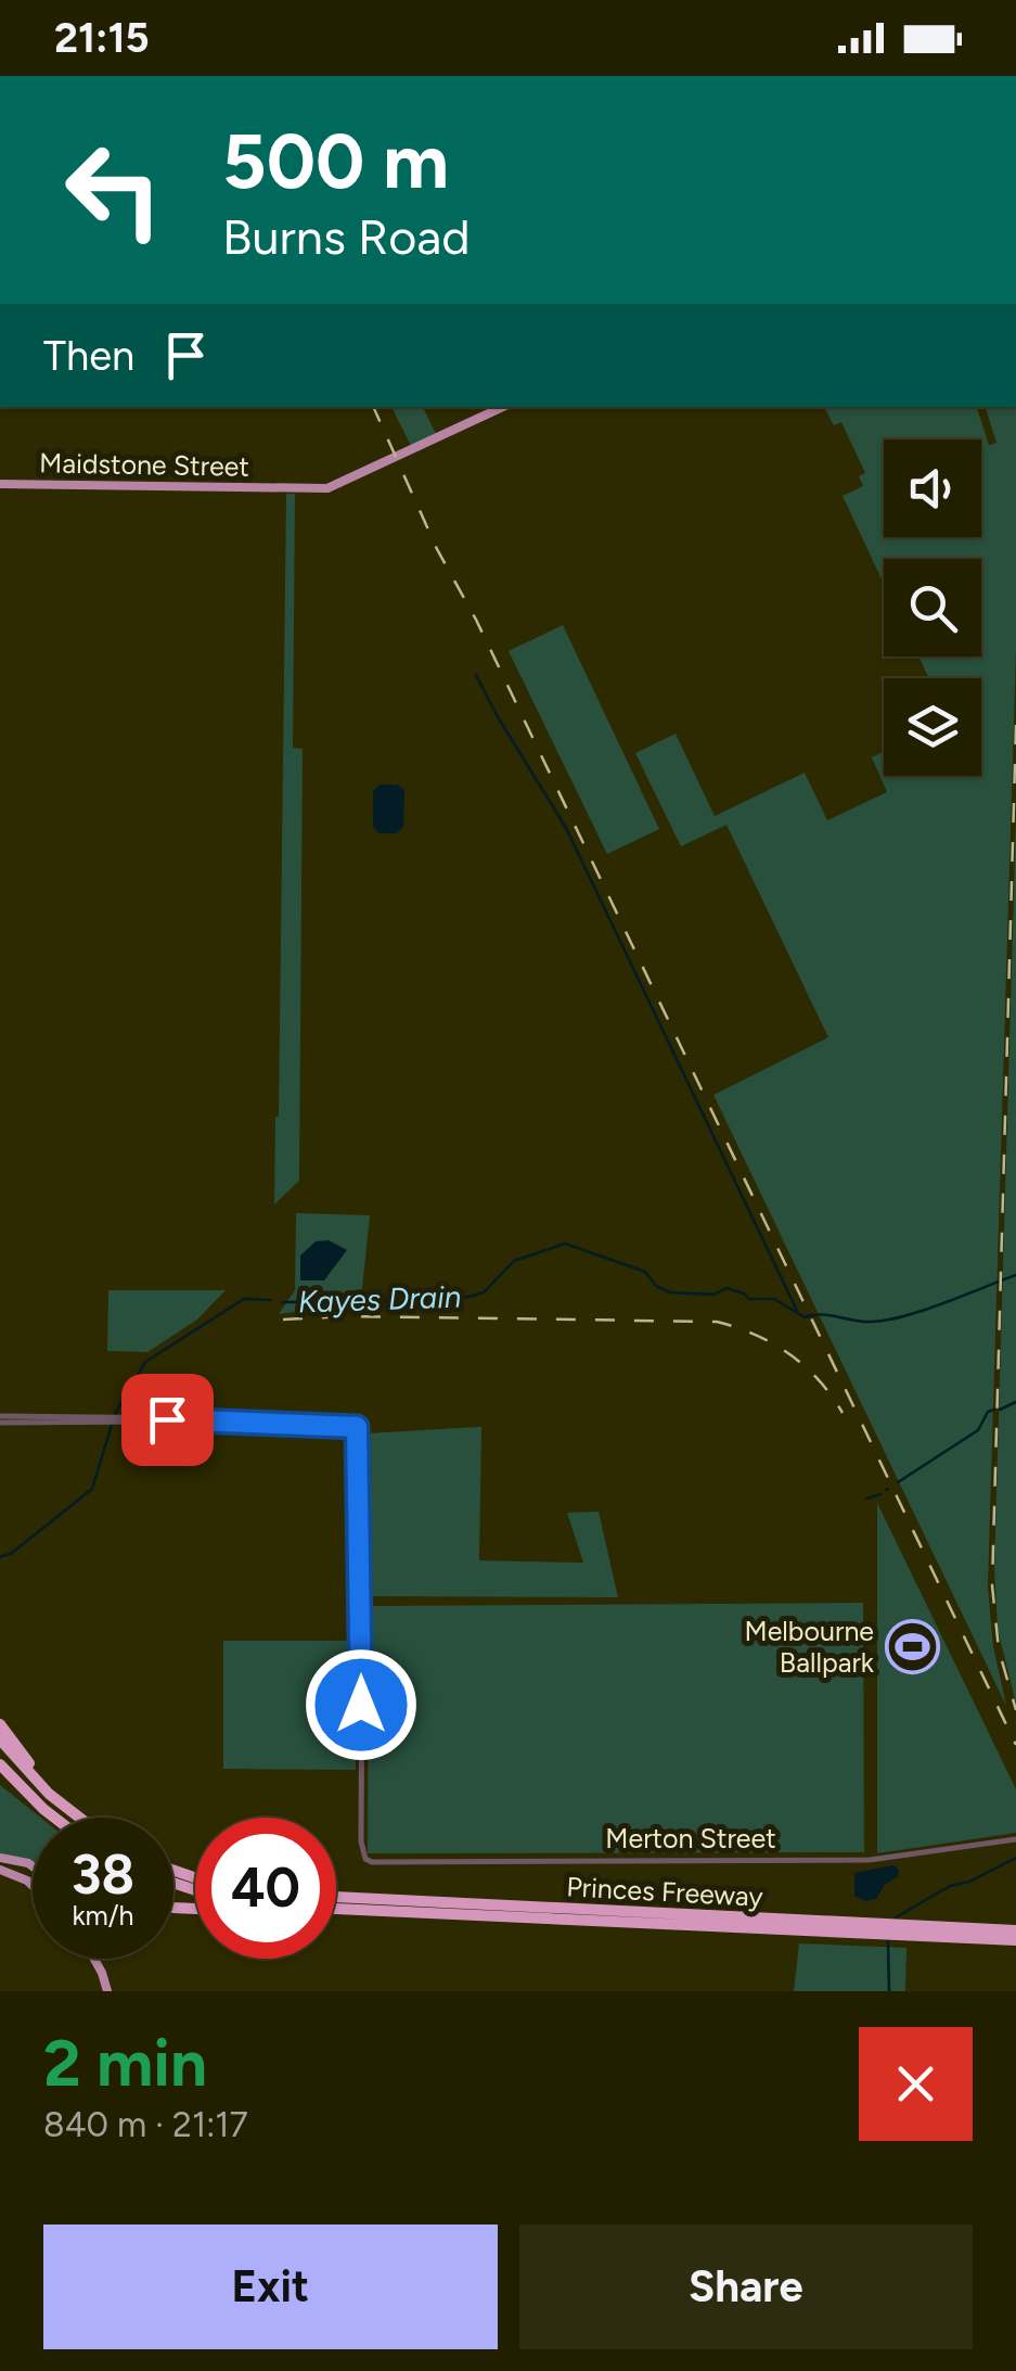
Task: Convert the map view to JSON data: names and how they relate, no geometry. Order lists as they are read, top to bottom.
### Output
{
  "streets": {
    "highway": ["Princes Freeway"],
    "main road": ["Maidstone Street"],
    "street": ["Merton Street"]
  },
  "water": ["Kayes Drain"],
  "places": {
    "sports": ["Melbourne Ballpark"]
  },
  "page": {
    "status": "21:15",
    "turn": ["500 m", "Burns Road"],
    "then": "Then",
    "speed": "38 km/h",
    "limit": "40",
    "heading": ["2 min", "840 m · 21:17"],
    "buttons": ["Exit", "Share"]
  }
}
